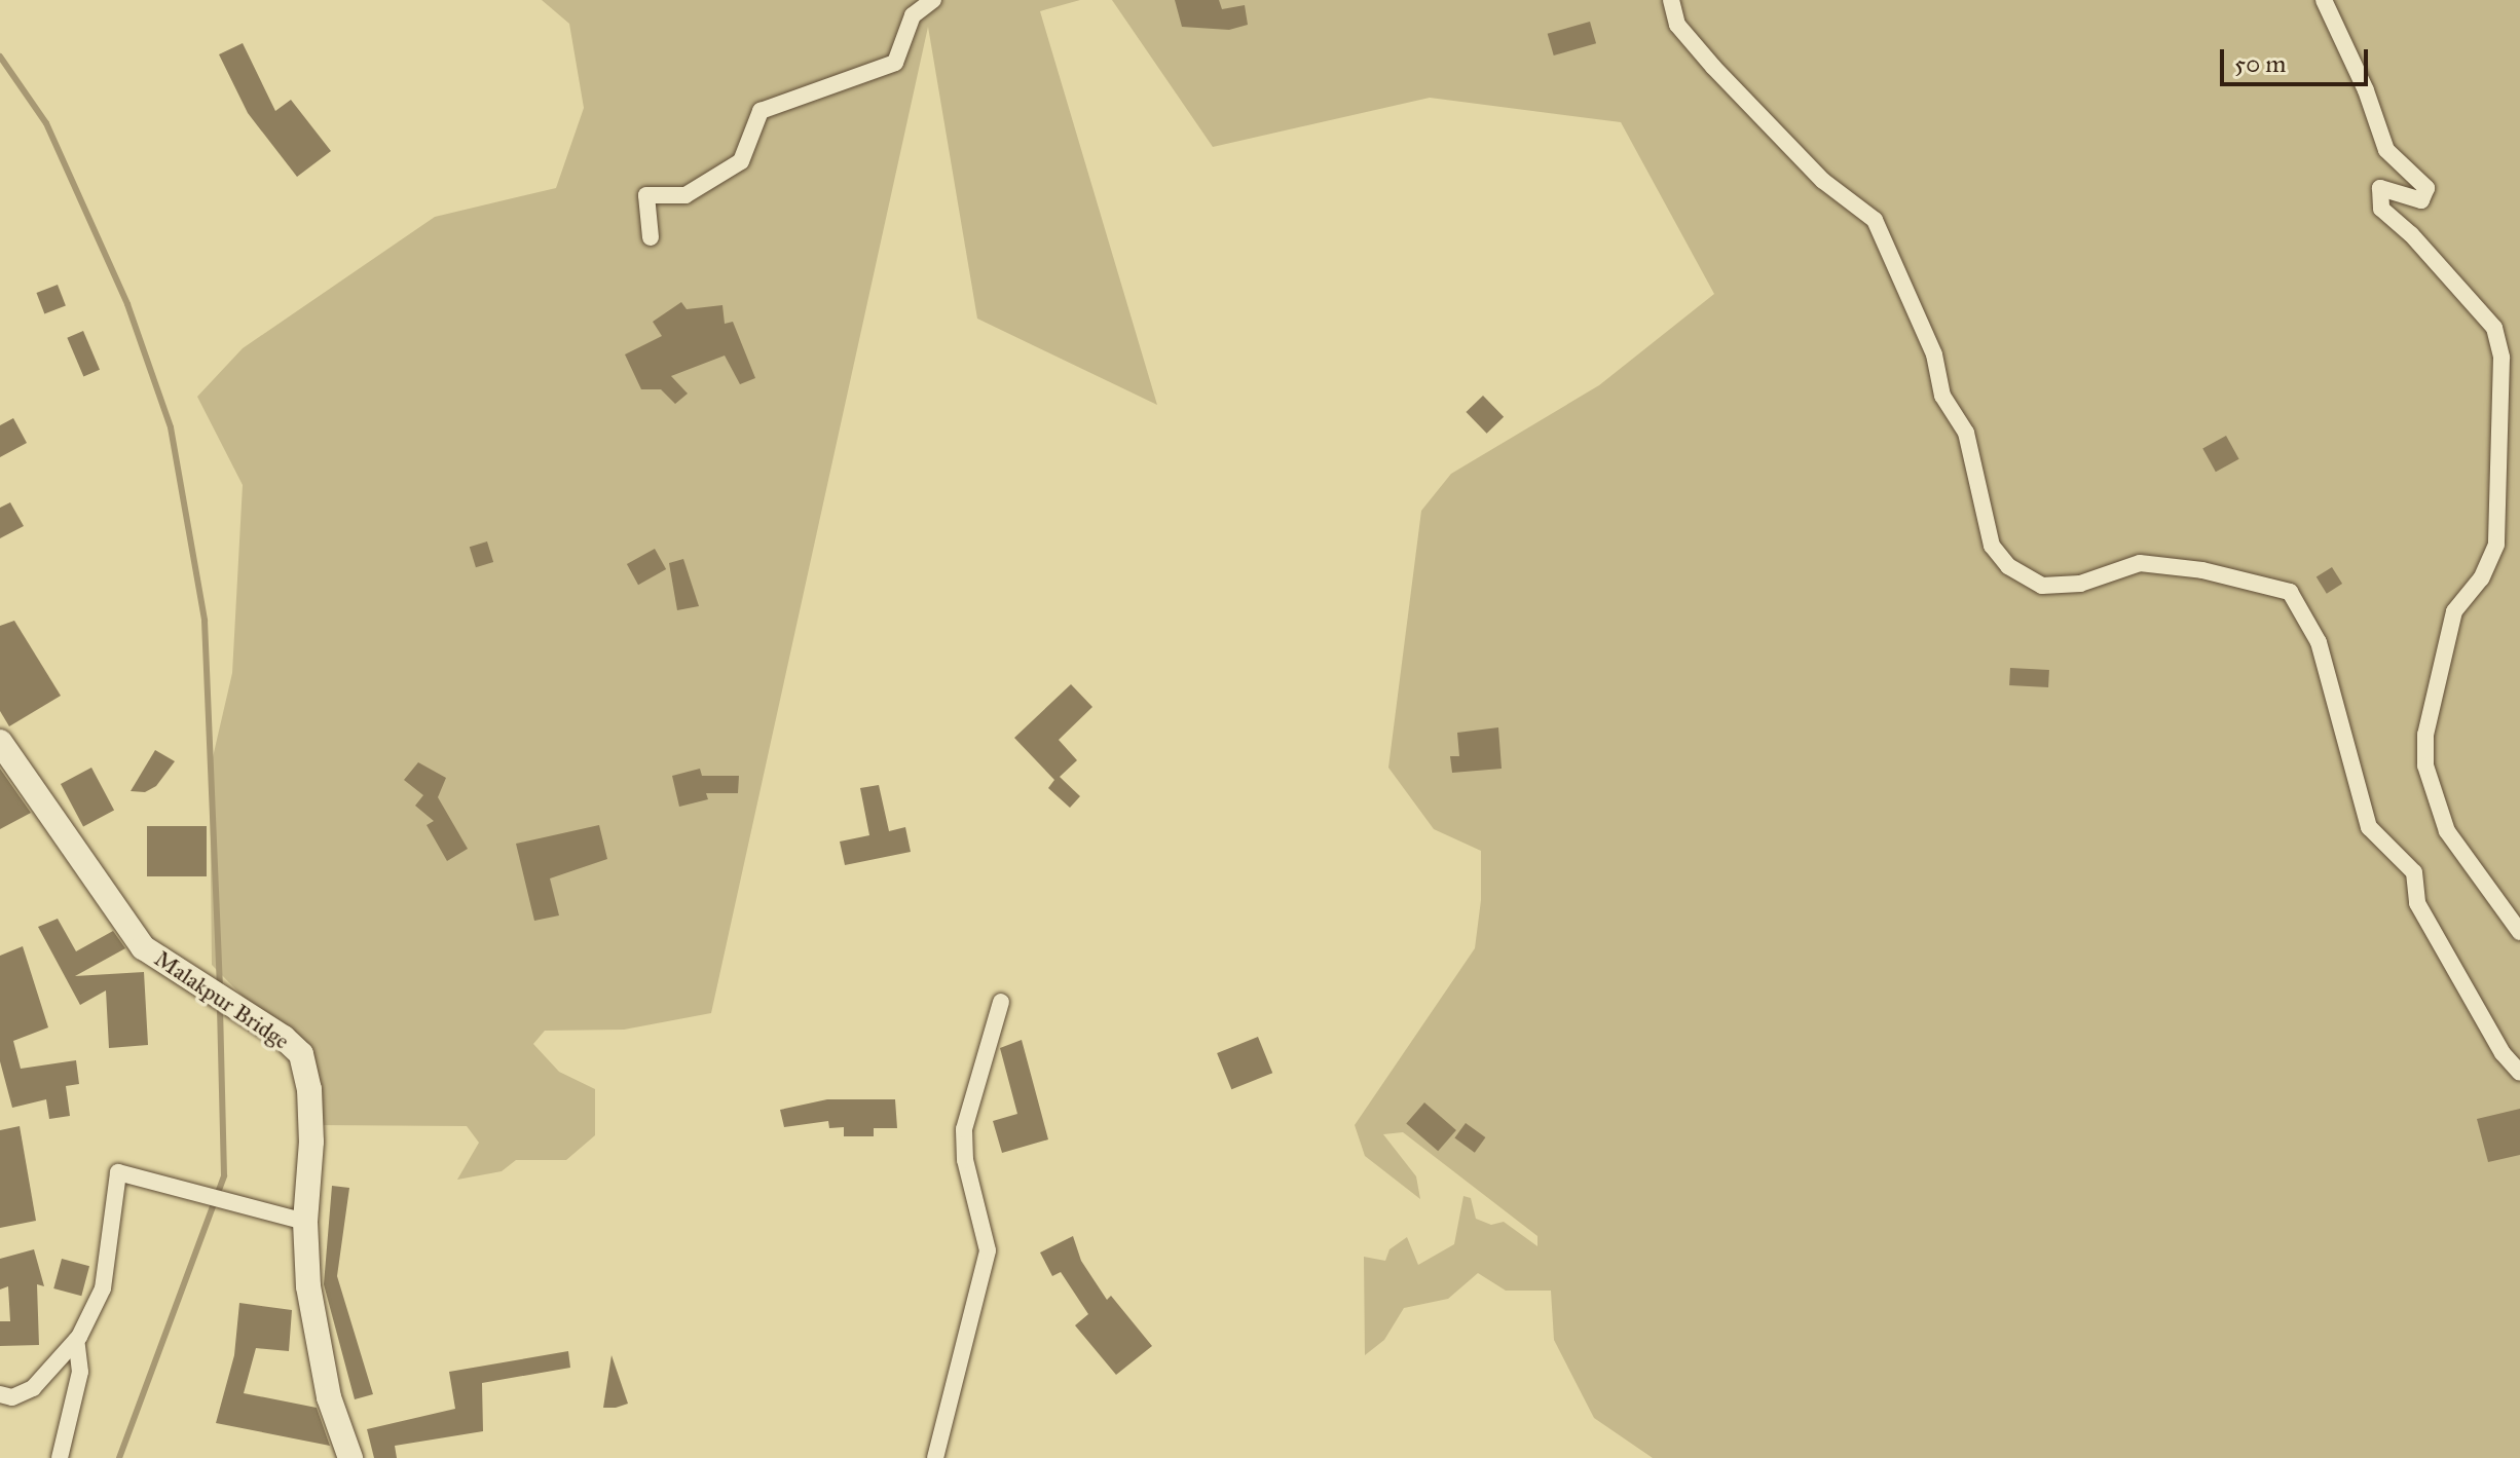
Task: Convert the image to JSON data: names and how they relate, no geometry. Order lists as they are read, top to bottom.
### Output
{
  "streets": {
    "street": ["Malakpur Bridge"]
  },
  "scale_bar": "50 m"
}
